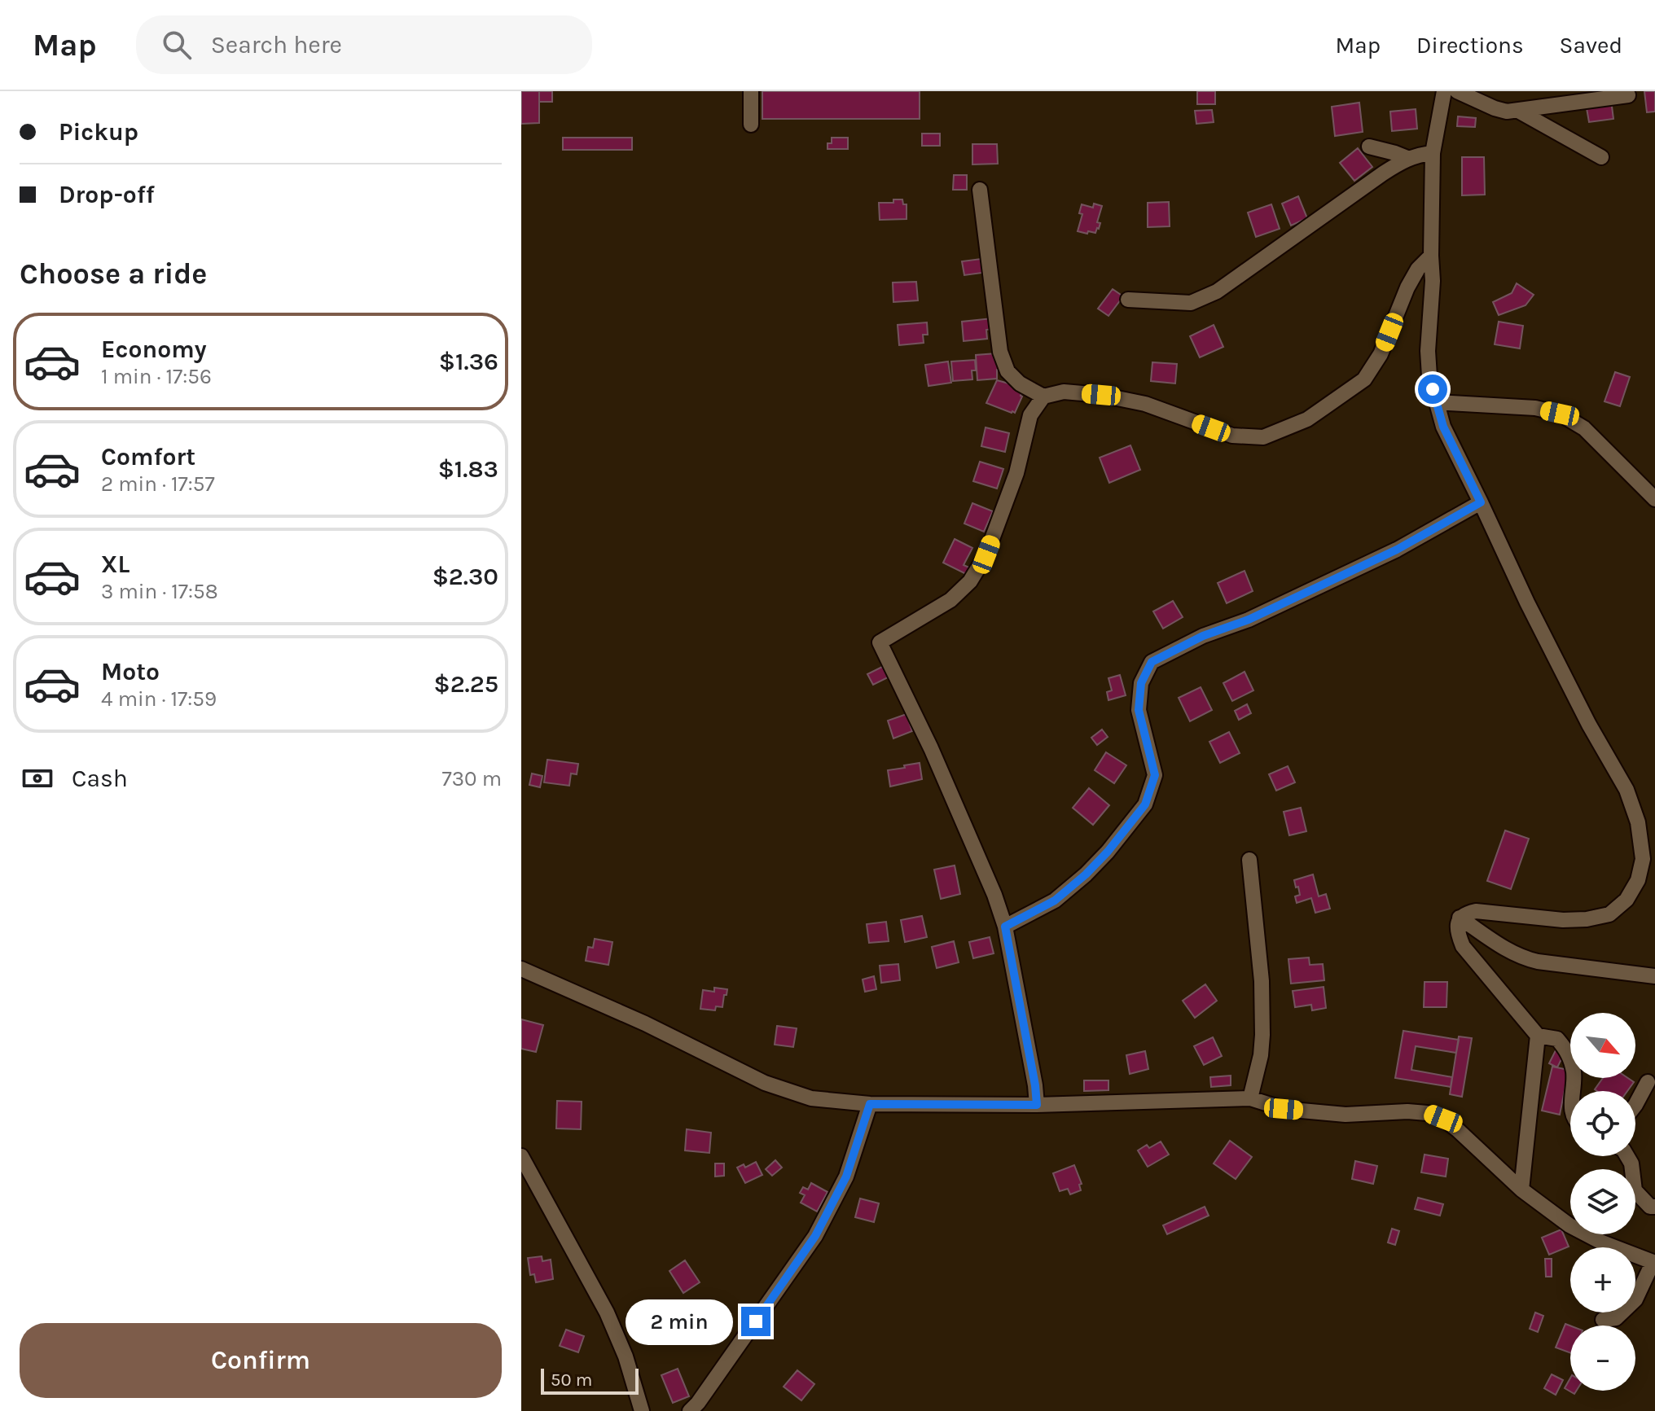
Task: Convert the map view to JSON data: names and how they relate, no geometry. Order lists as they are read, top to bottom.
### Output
{
  "scale_bar": "50 m",
  "north": "bottom right",
  "page": {
    "header": "Map",
    "search": "Search here",
    "nav": ["Map", "Directions", "Saved"],
    "banner": ["Pickup", "Drop-off"],
    "heading": "Choose a ride",
    "list": [
      {
        "name": "Economy",
        "note": "1 min · 17:56",
        "value": "$1.36"
      },
      {
        "name": "Comfort",
        "note": "2 min · 17:57",
        "value": "$1.83"
      },
      {
        "name": "XL",
        "note": "3 min · 17:58",
        "value": "$2.30"
      },
      {
        "name": "Moto",
        "note": "4 min · 17:59",
        "value": "$2.25"
      }
    ],
    "pay": ["Cash", "730 m"],
    "map_buttons": ["+", "−"],
    "bubble": "2 min",
    "buttons": "Confirm",
    "scale": "50 m"
  }
}
